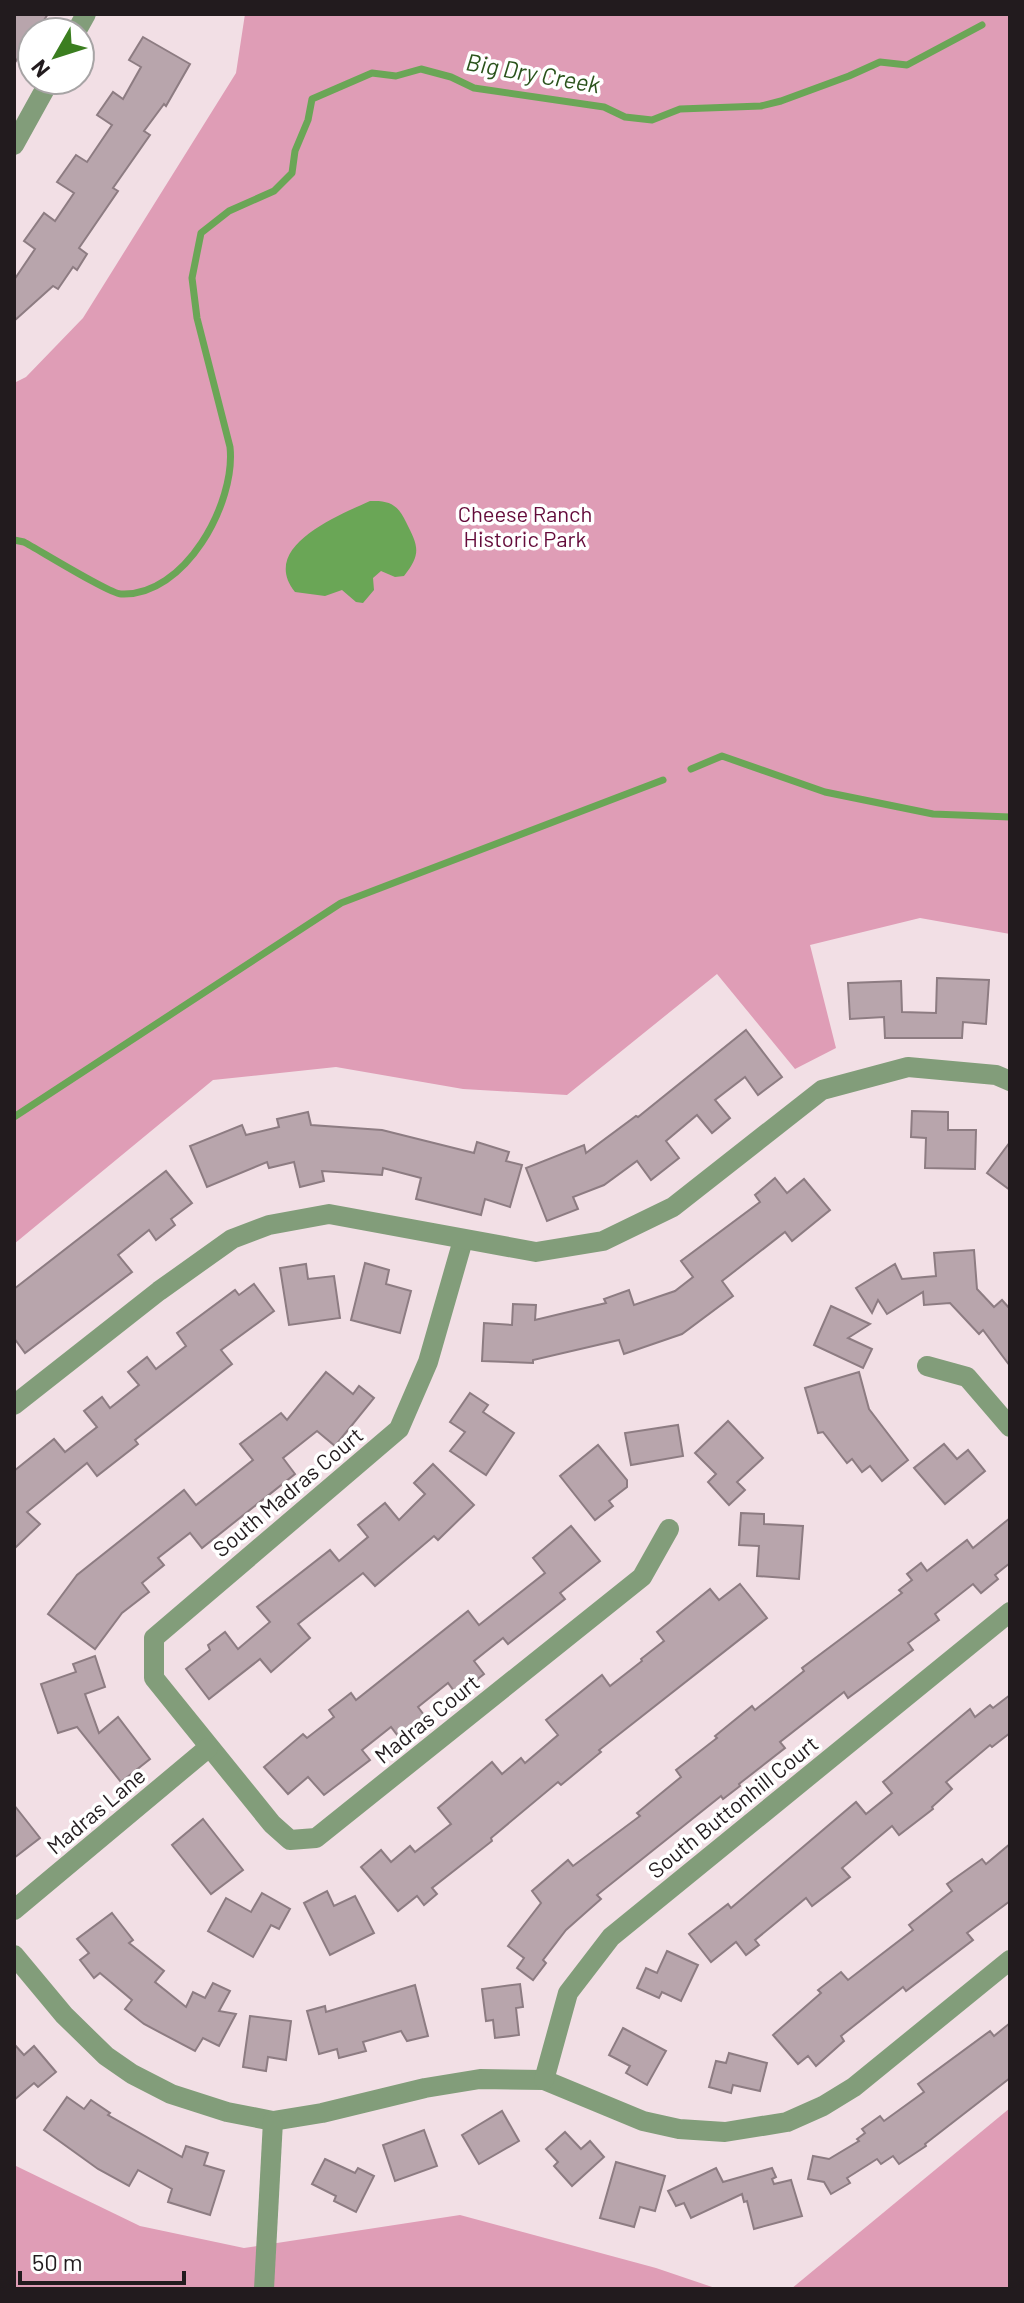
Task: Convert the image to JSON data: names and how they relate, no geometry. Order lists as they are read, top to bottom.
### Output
{
  "streets": {
    "street": [
      "South Madras Court",
      "Madras Court",
      "South Buttonhill Court",
      "Madras Lane"
    ]
  },
  "crossings": [
    ["South Madras Court", "Madras Court"],
    ["South Madras Court", "Madras Lane"],
    ["Madras Court", "Madras Lane"]
  ],
  "water": ["Big Dry Creek"],
  "parks": ["Cheese Ranch Historic Park"],
  "scale_bar": "50 m",
  "north": "bottom left"
}
